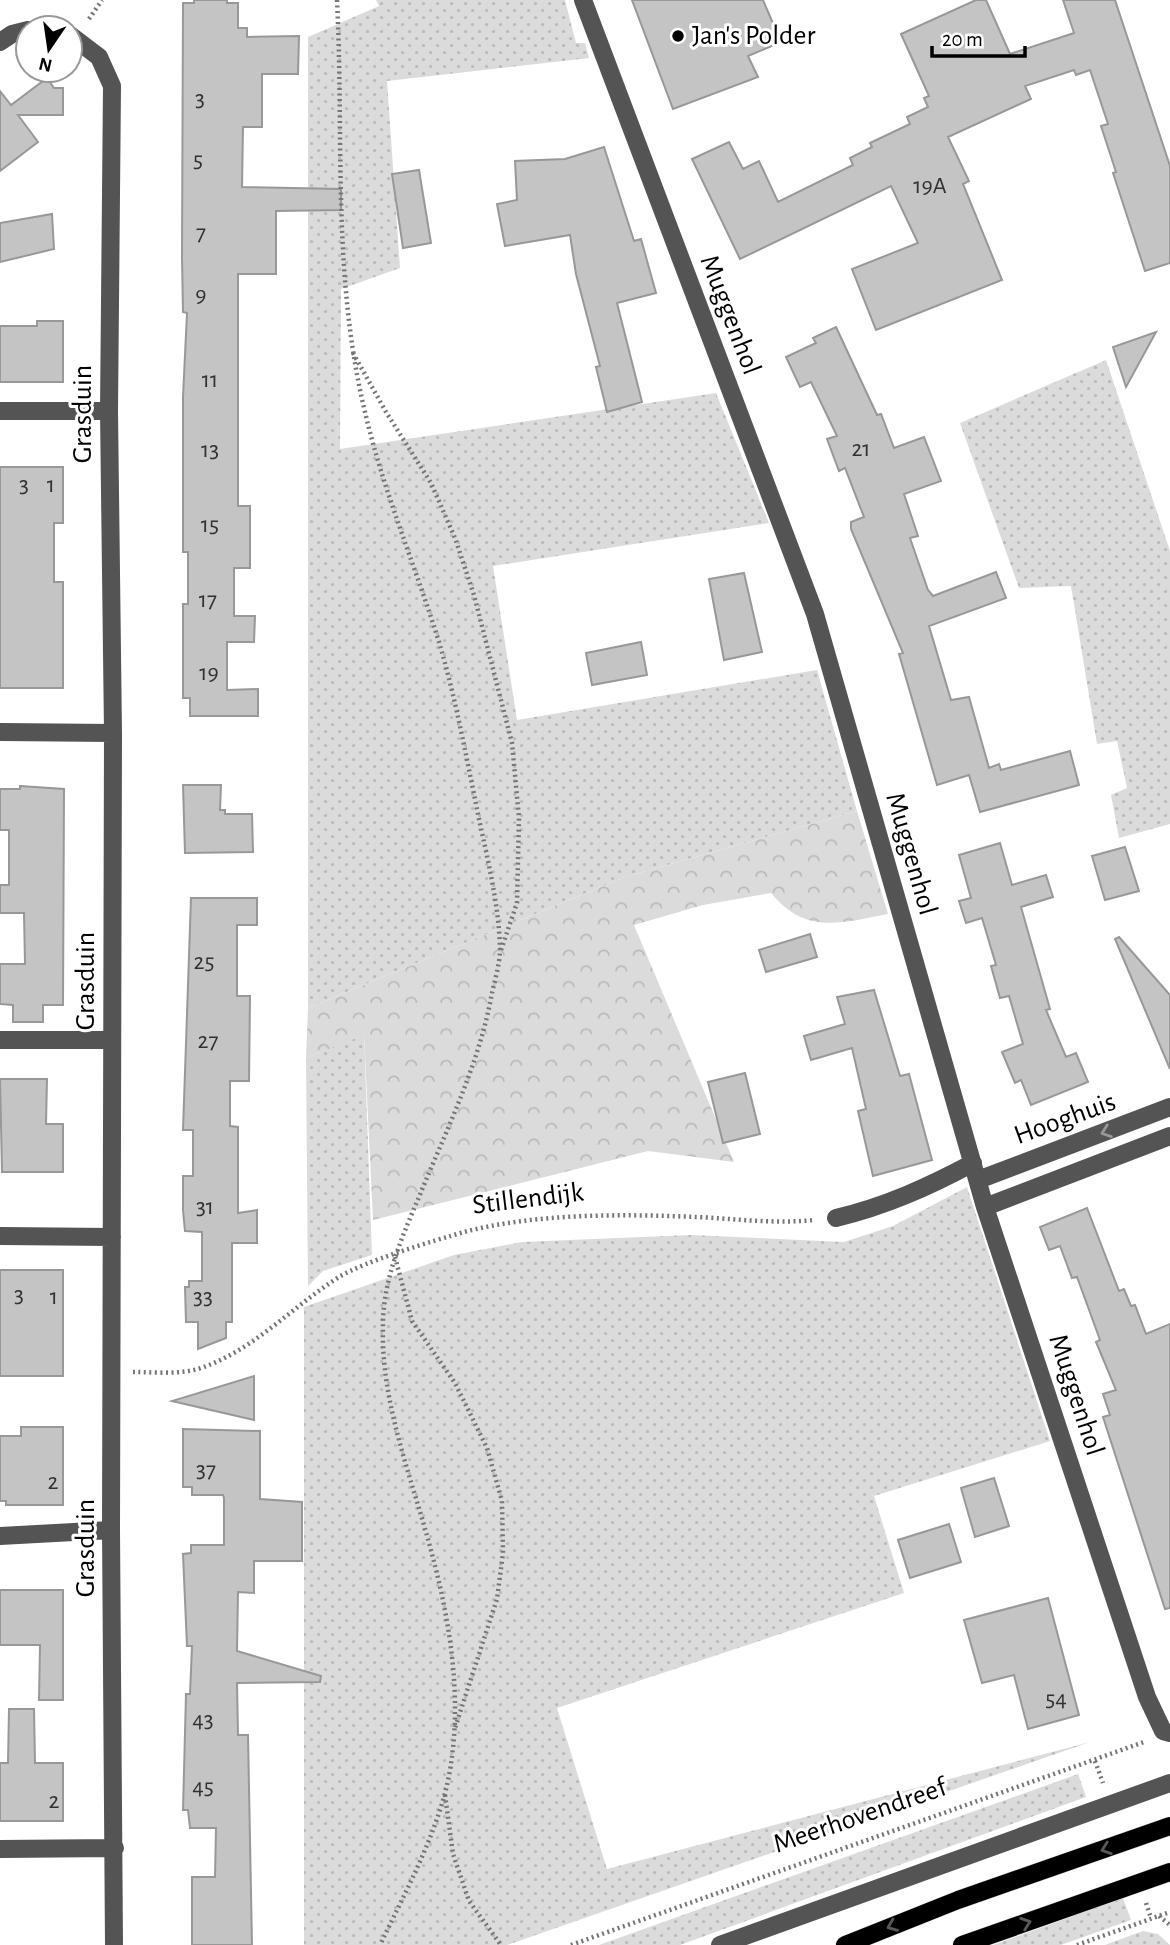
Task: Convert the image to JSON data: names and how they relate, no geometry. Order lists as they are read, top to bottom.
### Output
{
  "streets": {
    "street": ["Muggenhol", "Grasduin", "Hooghuis"],
    "path": ["Stillendijk", "Meerhovendreef"]
  },
  "crossings": [
    ["Muggenhol", "Hooghuis"],
    ["Muggenhol", "Meerhovendreef"],
    ["Grasduin", "Stillendijk"]
  ],
  "places": ["Jan's Polder"],
  "house_numbers": [
    "3",
    "5",
    "19A",
    "7",
    "9",
    "11",
    "21",
    "13",
    "3",
    "1",
    "15",
    "17",
    "19",
    "25",
    "27",
    "31",
    "3",
    "1",
    "33",
    "37",
    "2",
    "54",
    "43",
    "45",
    "2"
  ],
  "scale_bar": "20 m",
  "north": "bottom"
}
